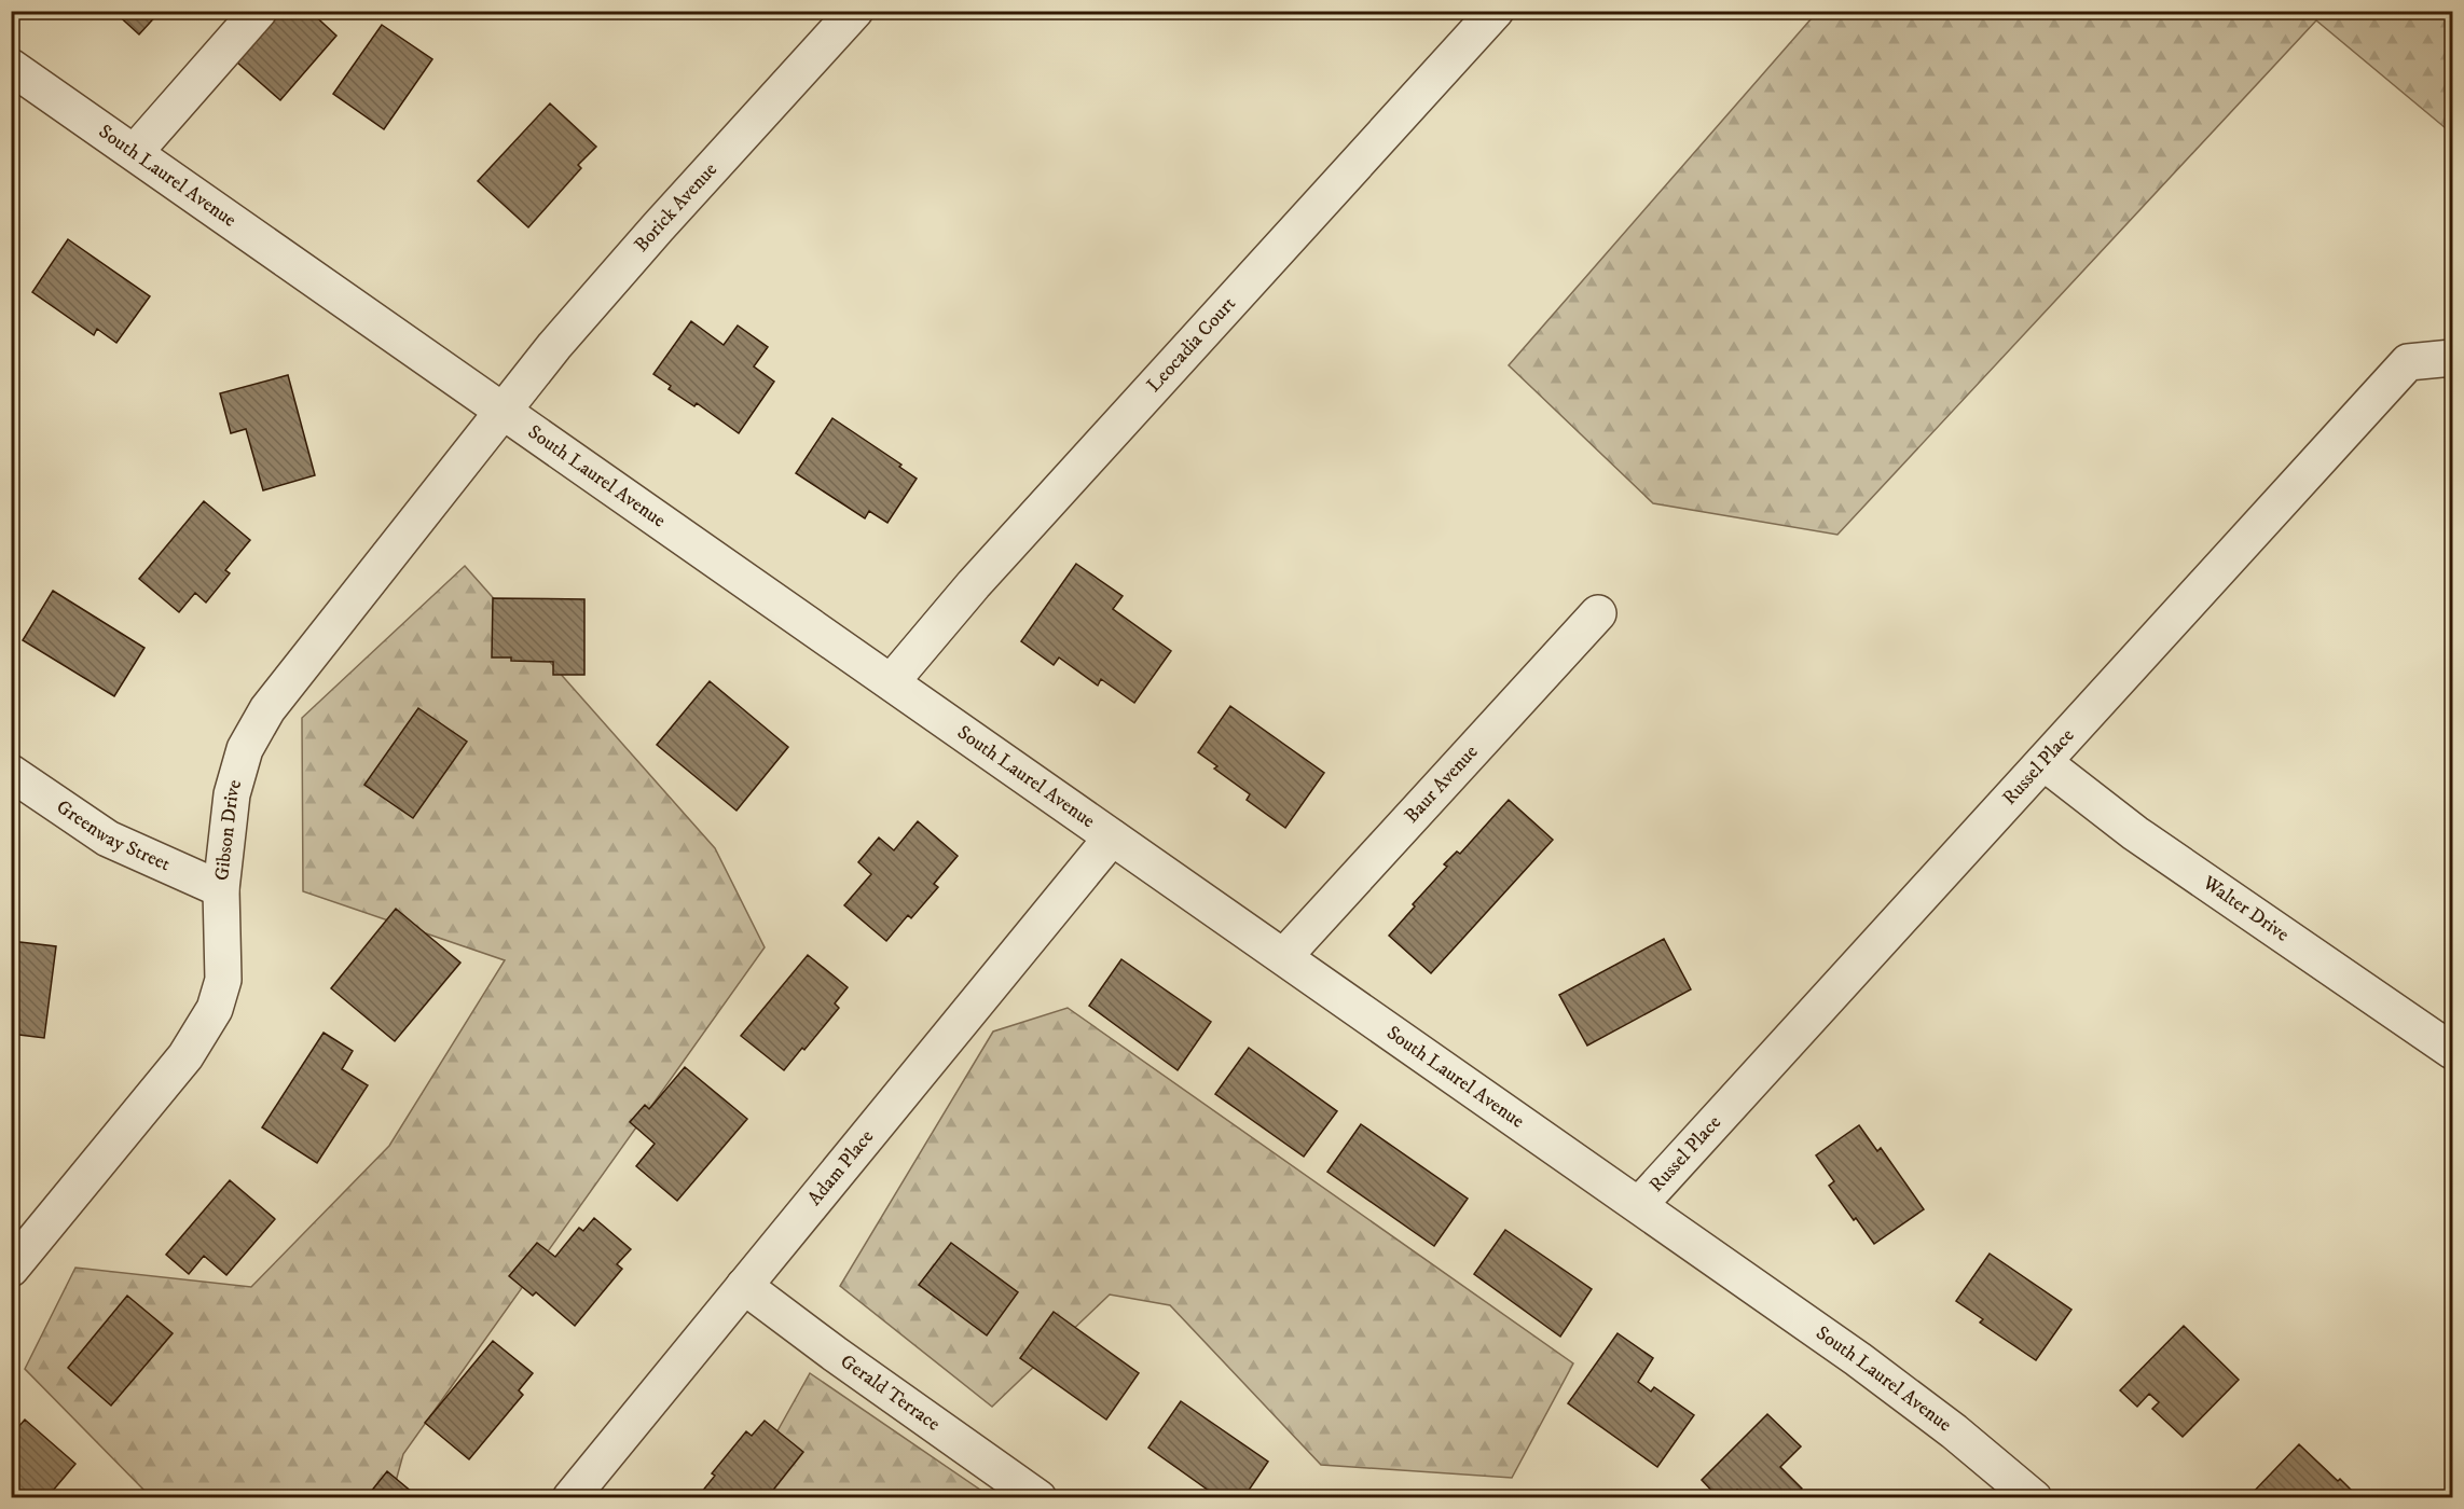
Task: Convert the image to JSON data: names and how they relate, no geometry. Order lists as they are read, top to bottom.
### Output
{
  "streets": {
    "street": [
      "South Laurel Avenue",
      "Borick Avenue",
      "Leocadia Court",
      "Russel Place",
      "Baur Avenue",
      "Gibson Drive",
      "Greenway Street",
      "Walter Drive",
      "Adam Place",
      "Gerald Terrace"
    ]
  },
  "crossings": [
    ["South Laurel Avenue", "Borick Avenue"],
    ["South Laurel Avenue", "Leocadia Court"],
    ["South Laurel Avenue", "Russel Place"],
    ["South Laurel Avenue", "Baur Avenue"],
    ["South Laurel Avenue", "Gibson Drive"],
    ["South Laurel Avenue", "Adam Place"],
    ["Borick Avenue", "Gibson Drive"],
    ["Russel Place", "Walter Drive"],
    ["Gibson Drive", "Greenway Street"],
    ["Adam Place", "Gerald Terrace"]
  ]
}
